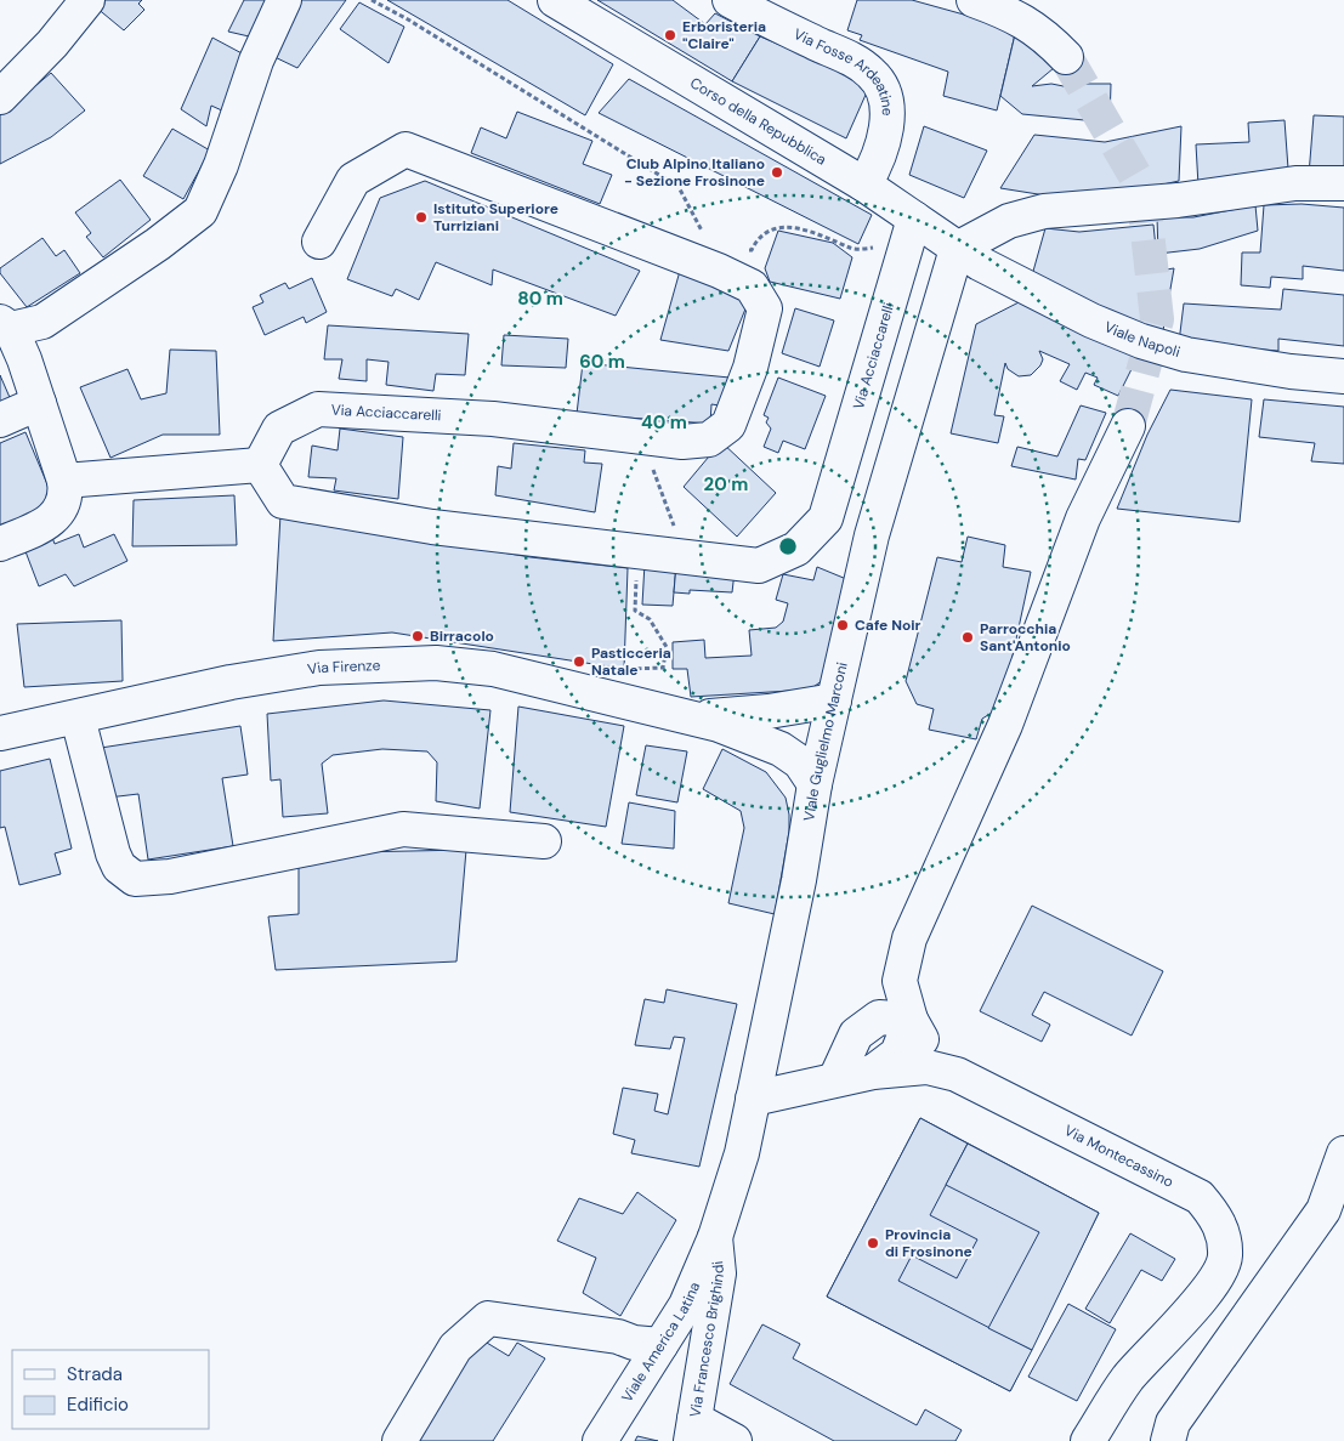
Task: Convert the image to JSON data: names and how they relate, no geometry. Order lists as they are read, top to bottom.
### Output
{
  "streets": {
    "street": [
      "Via Fosse Ardeatine",
      "Corso della Repubblica",
      "Viale Napoli",
      "Via Acciaccarelli",
      "Via Firenze",
      "Viale Guglielmo Marconi",
      "Via Montecassino",
      "Via Francesco Brighindi",
      "Viale America Latina"
    ]
  },
  "crossings": [
    ["Via Fosse Ardeatine", "Corso della Repubblica"],
    ["Corso della Repubblica", "Viale Napoli"],
    ["Corso della Repubblica", "Via Acciaccarelli"],
    ["Corso della Repubblica", "Viale Guglielmo Marconi"],
    ["Viale Napoli", "Viale Guglielmo Marconi"],
    ["Via Firenze", "Viale Guglielmo Marconi"],
    ["Viale Guglielmo Marconi", "Via Montecassino"],
    ["Viale Guglielmo Marconi", "Via Francesco Brighindi"],
    ["Viale Guglielmo Marconi", "Viale America Latina"],
    ["Via Francesco Brighindi", "Viale America Latina"]
  ],
  "places": [
    "Erboristeria \"Claire\"",
    "Club Alpino Italiano - Sezione Frosinone",
    "Istituto Superiore Turriziani",
    "Cafe Noir",
    "Birracolo",
    "Parrocchia Sant'Antonio",
    "Pasticceria Natale",
    "Provincia di Frosinone"
  ],
  "legend": ["Strada", "Edificio"],
  "rings": [
    "80 m",
    "60 m",
    "40 m",
    "20 m"
  ]
}
